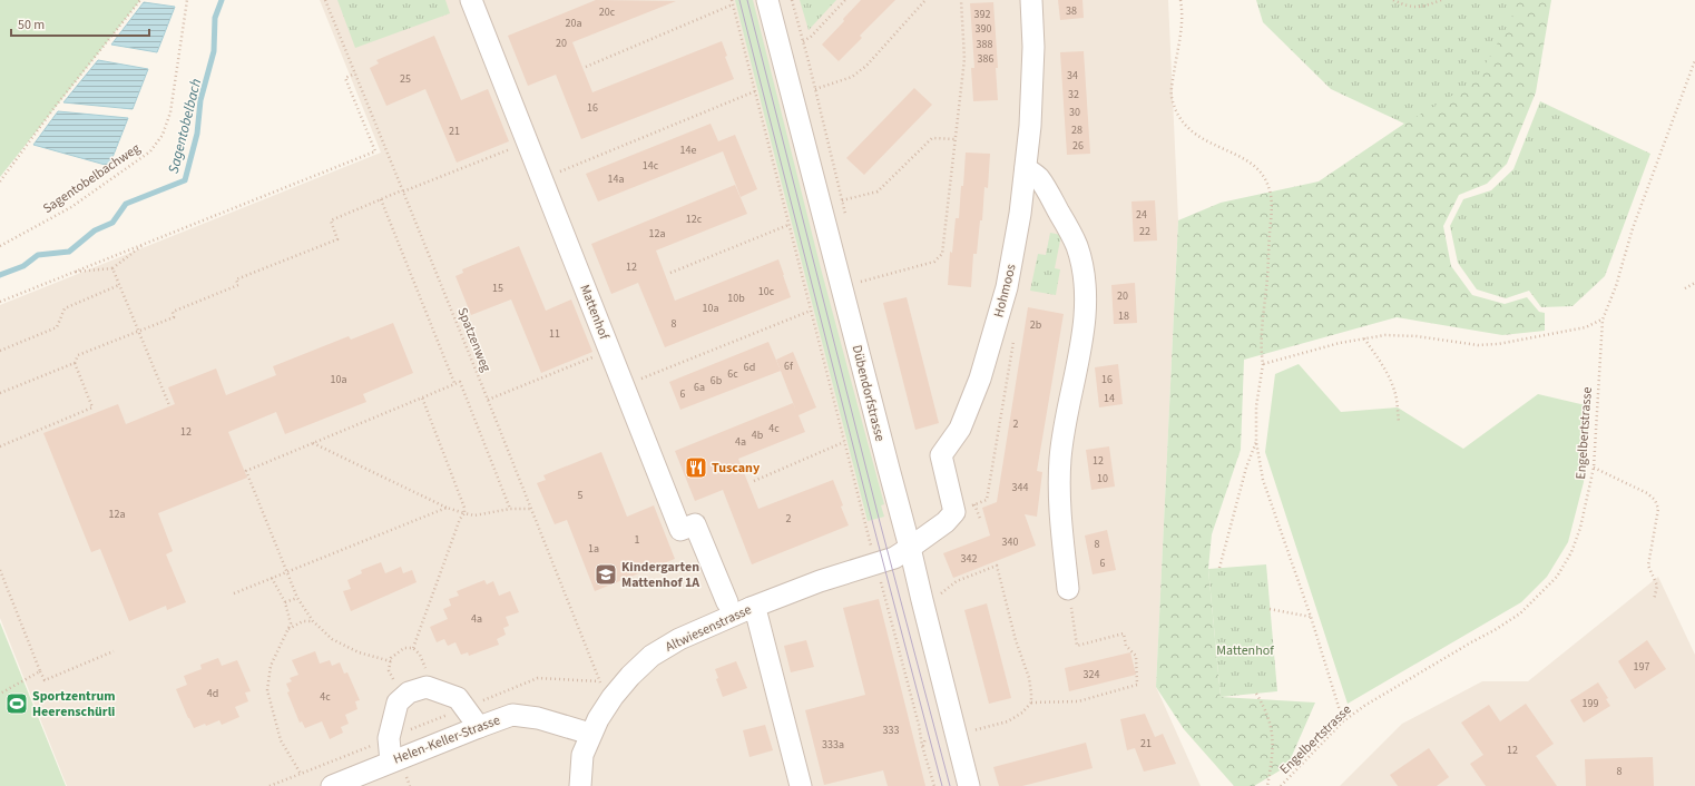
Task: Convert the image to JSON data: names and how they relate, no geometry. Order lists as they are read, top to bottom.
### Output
{
  "streets": {
    "street": [
      "Hohmoos",
      "Mattenhof",
      "Dübendorfstrasse",
      "Altwiesenstrasse",
      "Helen-Keller-Strasse"
    ],
    "path": ["Sagentobelbachweg", "Spatzenweg", "Engelbertstrasse"]
  },
  "crossings": [
    ["Dübendorfstrasse", "Altwiesenstrasse"],
    ["Altwiesenstrasse", "Helen-Keller-Strasse"]
  ],
  "water": ["Sagentobelbach"],
  "parks": ["Mattenhof"],
  "places": {
    "restaurant": ["Tuscany"],
    "school or university": ["Kindergarten Mattenhof 1A"],
    "sports": ["Sportzentrum Heerenschürli"]
  },
  "house_numbers": [
    "38",
    "20c",
    "392",
    "20a",
    "390",
    "20",
    "388",
    "386",
    "34",
    "25",
    "32",
    "16",
    "30",
    "28",
    "21",
    "26",
    "14e",
    "14c",
    "14a",
    "24",
    "12c",
    "22",
    "12a",
    "12",
    "15",
    "10c",
    "20",
    "10b",
    "10a",
    "18",
    "8",
    "2b",
    "11",
    "6f",
    "6d",
    "6c",
    "10a",
    "16",
    "6b",
    "6a",
    "6",
    "14",
    "2",
    "4c",
    "12",
    "4b",
    "4a",
    "12",
    "10",
    "344",
    "5",
    "12a",
    "2",
    "1",
    "340",
    "8",
    "1a",
    "342",
    "6",
    "4a",
    "197",
    "324",
    "4d",
    "4c",
    "199",
    "333",
    "21",
    "333a",
    "12",
    "8"
  ],
  "scale_bar": "50 m"
}
